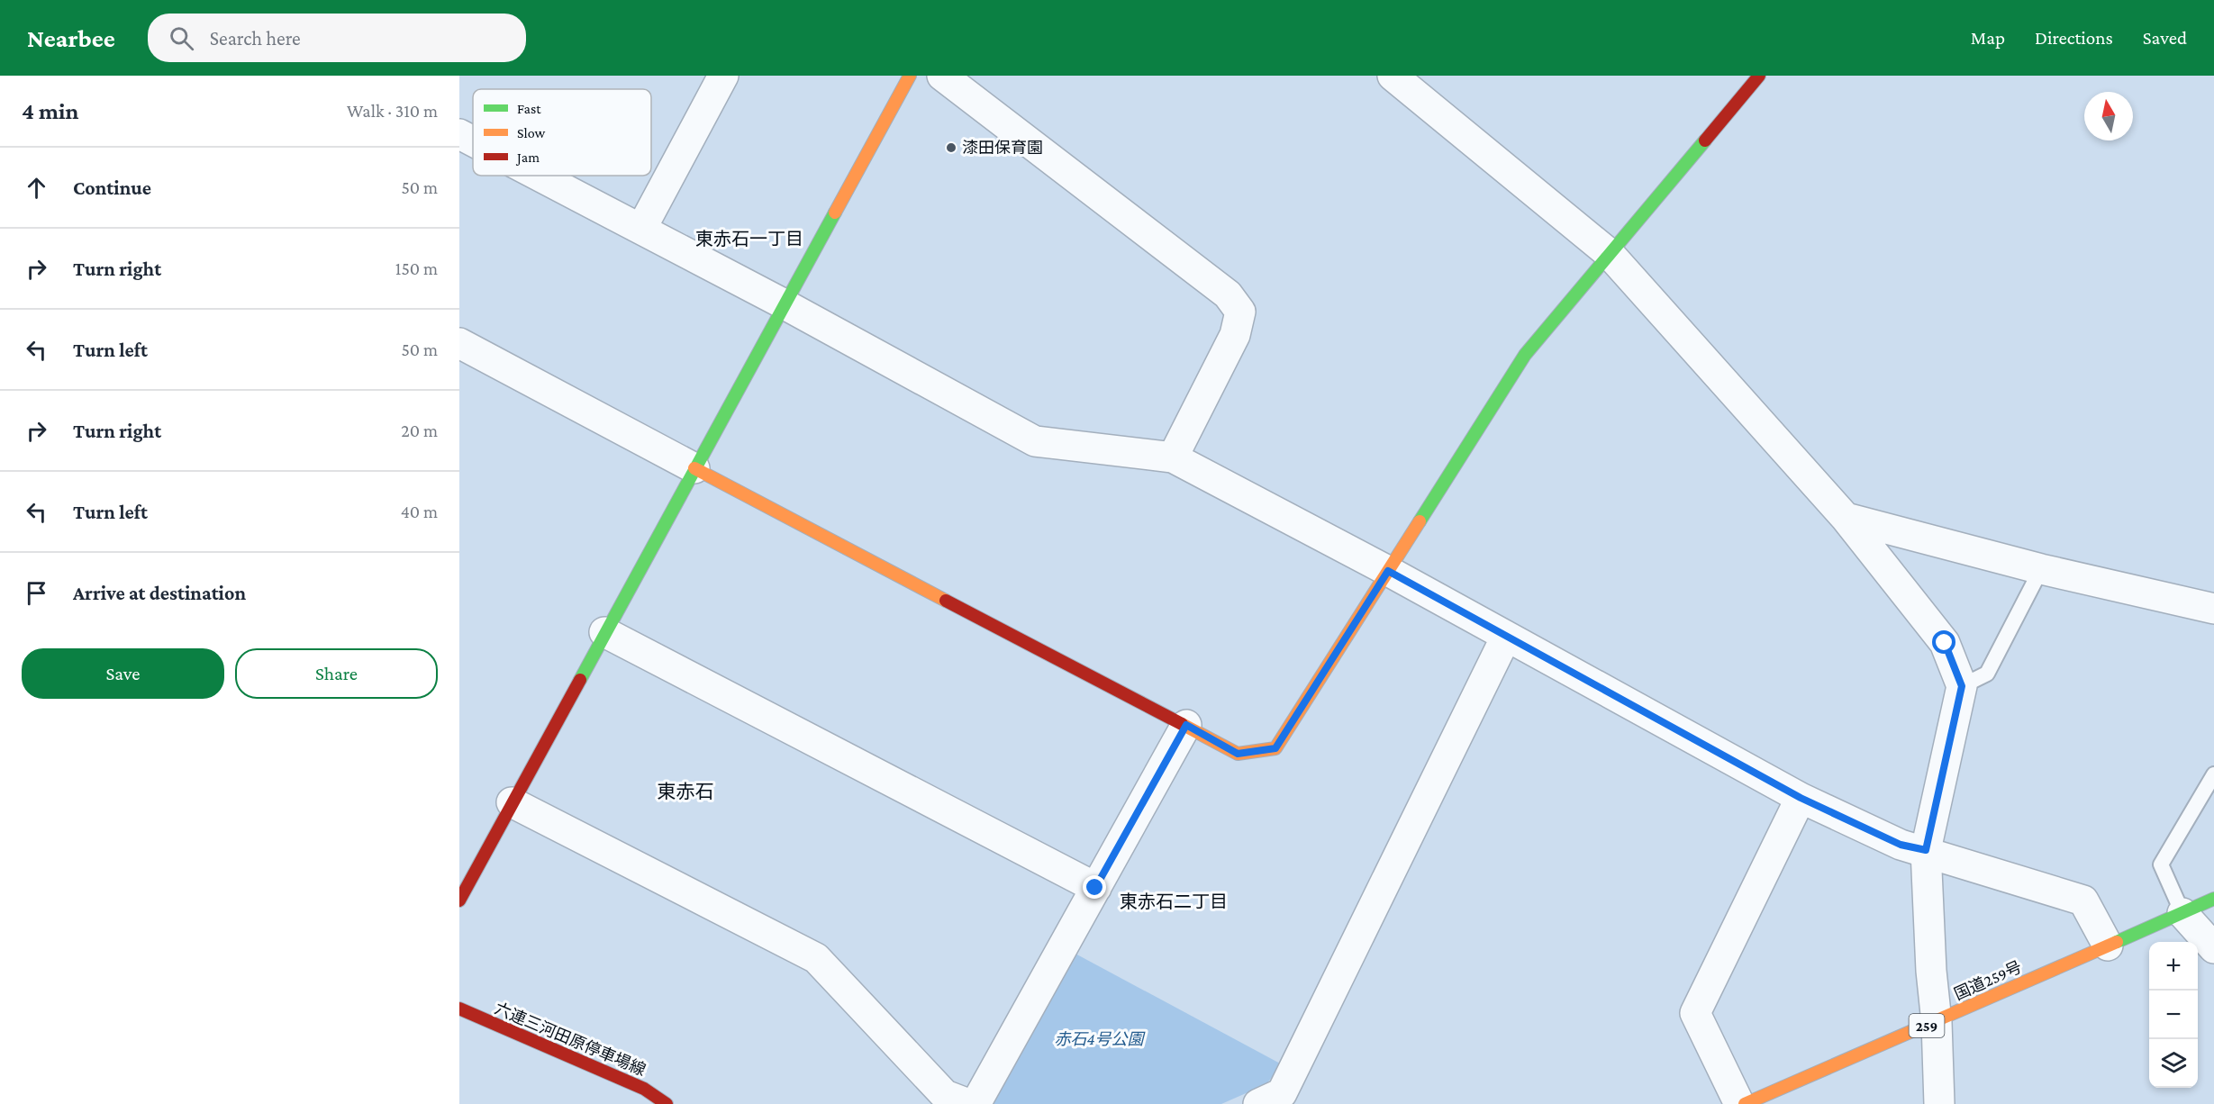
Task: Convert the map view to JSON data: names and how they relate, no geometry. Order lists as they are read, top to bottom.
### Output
{
  "streets": {
    "main road": ["国道259号", "259", "六連三河田原停車場線"]
  },
  "districts": ["東赤石一丁目", "東赤石", "東赤石二丁目"],
  "parks": ["赤石4号公園"],
  "places": ["漆田保育園"],
  "legend": ["Fast", "Slow", "Jam"],
  "north": "top",
  "page": {
    "header": "Nearbee",
    "search": "Search here",
    "nav": ["Map", "Directions", "Saved"],
    "heading": ["4 min", "Walk · 310 m"],
    "list": [
      ["Continue", "50 m"],
      ["Turn right", "150 m"],
      ["Turn left", "50 m"],
      ["Turn right", "20 m"],
      ["Turn left", "40 m"],
      "Arrive at destination"
    ],
    "buttons": ["Save", "Share"],
    "map_buttons": ["+", "−"]
  }
}
